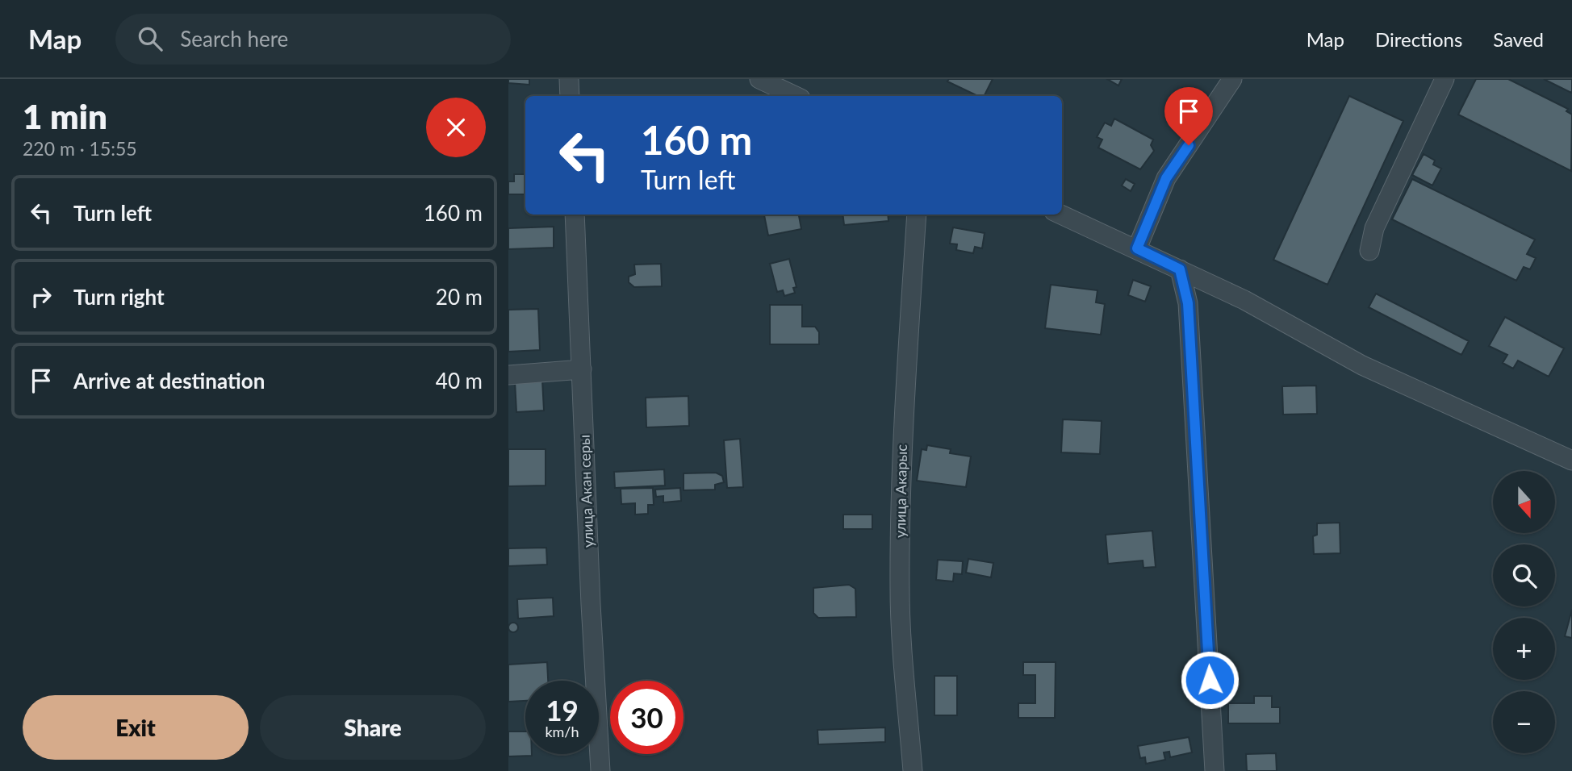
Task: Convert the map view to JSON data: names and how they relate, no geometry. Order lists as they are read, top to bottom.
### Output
{
  "streets": {
    "street": ["улица Акан серы", "улица Акарыс"]
  },
  "north": "bottom",
  "page": {
    "header": "Map",
    "search": "Search here",
    "nav": ["Map", "Directions", "Saved"],
    "heading": ["1 min", "220 m · 15:55"],
    "turn": ["160 m", "Turn left"],
    "list": [
      {
        "name": "Turn left",
        "value": "160 m"
      },
      {
        "name": "Turn right",
        "value": "20 m"
      },
      {
        "name": "Arrive at destination",
        "value": "40 m"
      }
    ],
    "map_buttons": ["+", "−"],
    "speed": "19 km/h",
    "limit": "30",
    "buttons": ["Exit", "Share"]
  }
}
